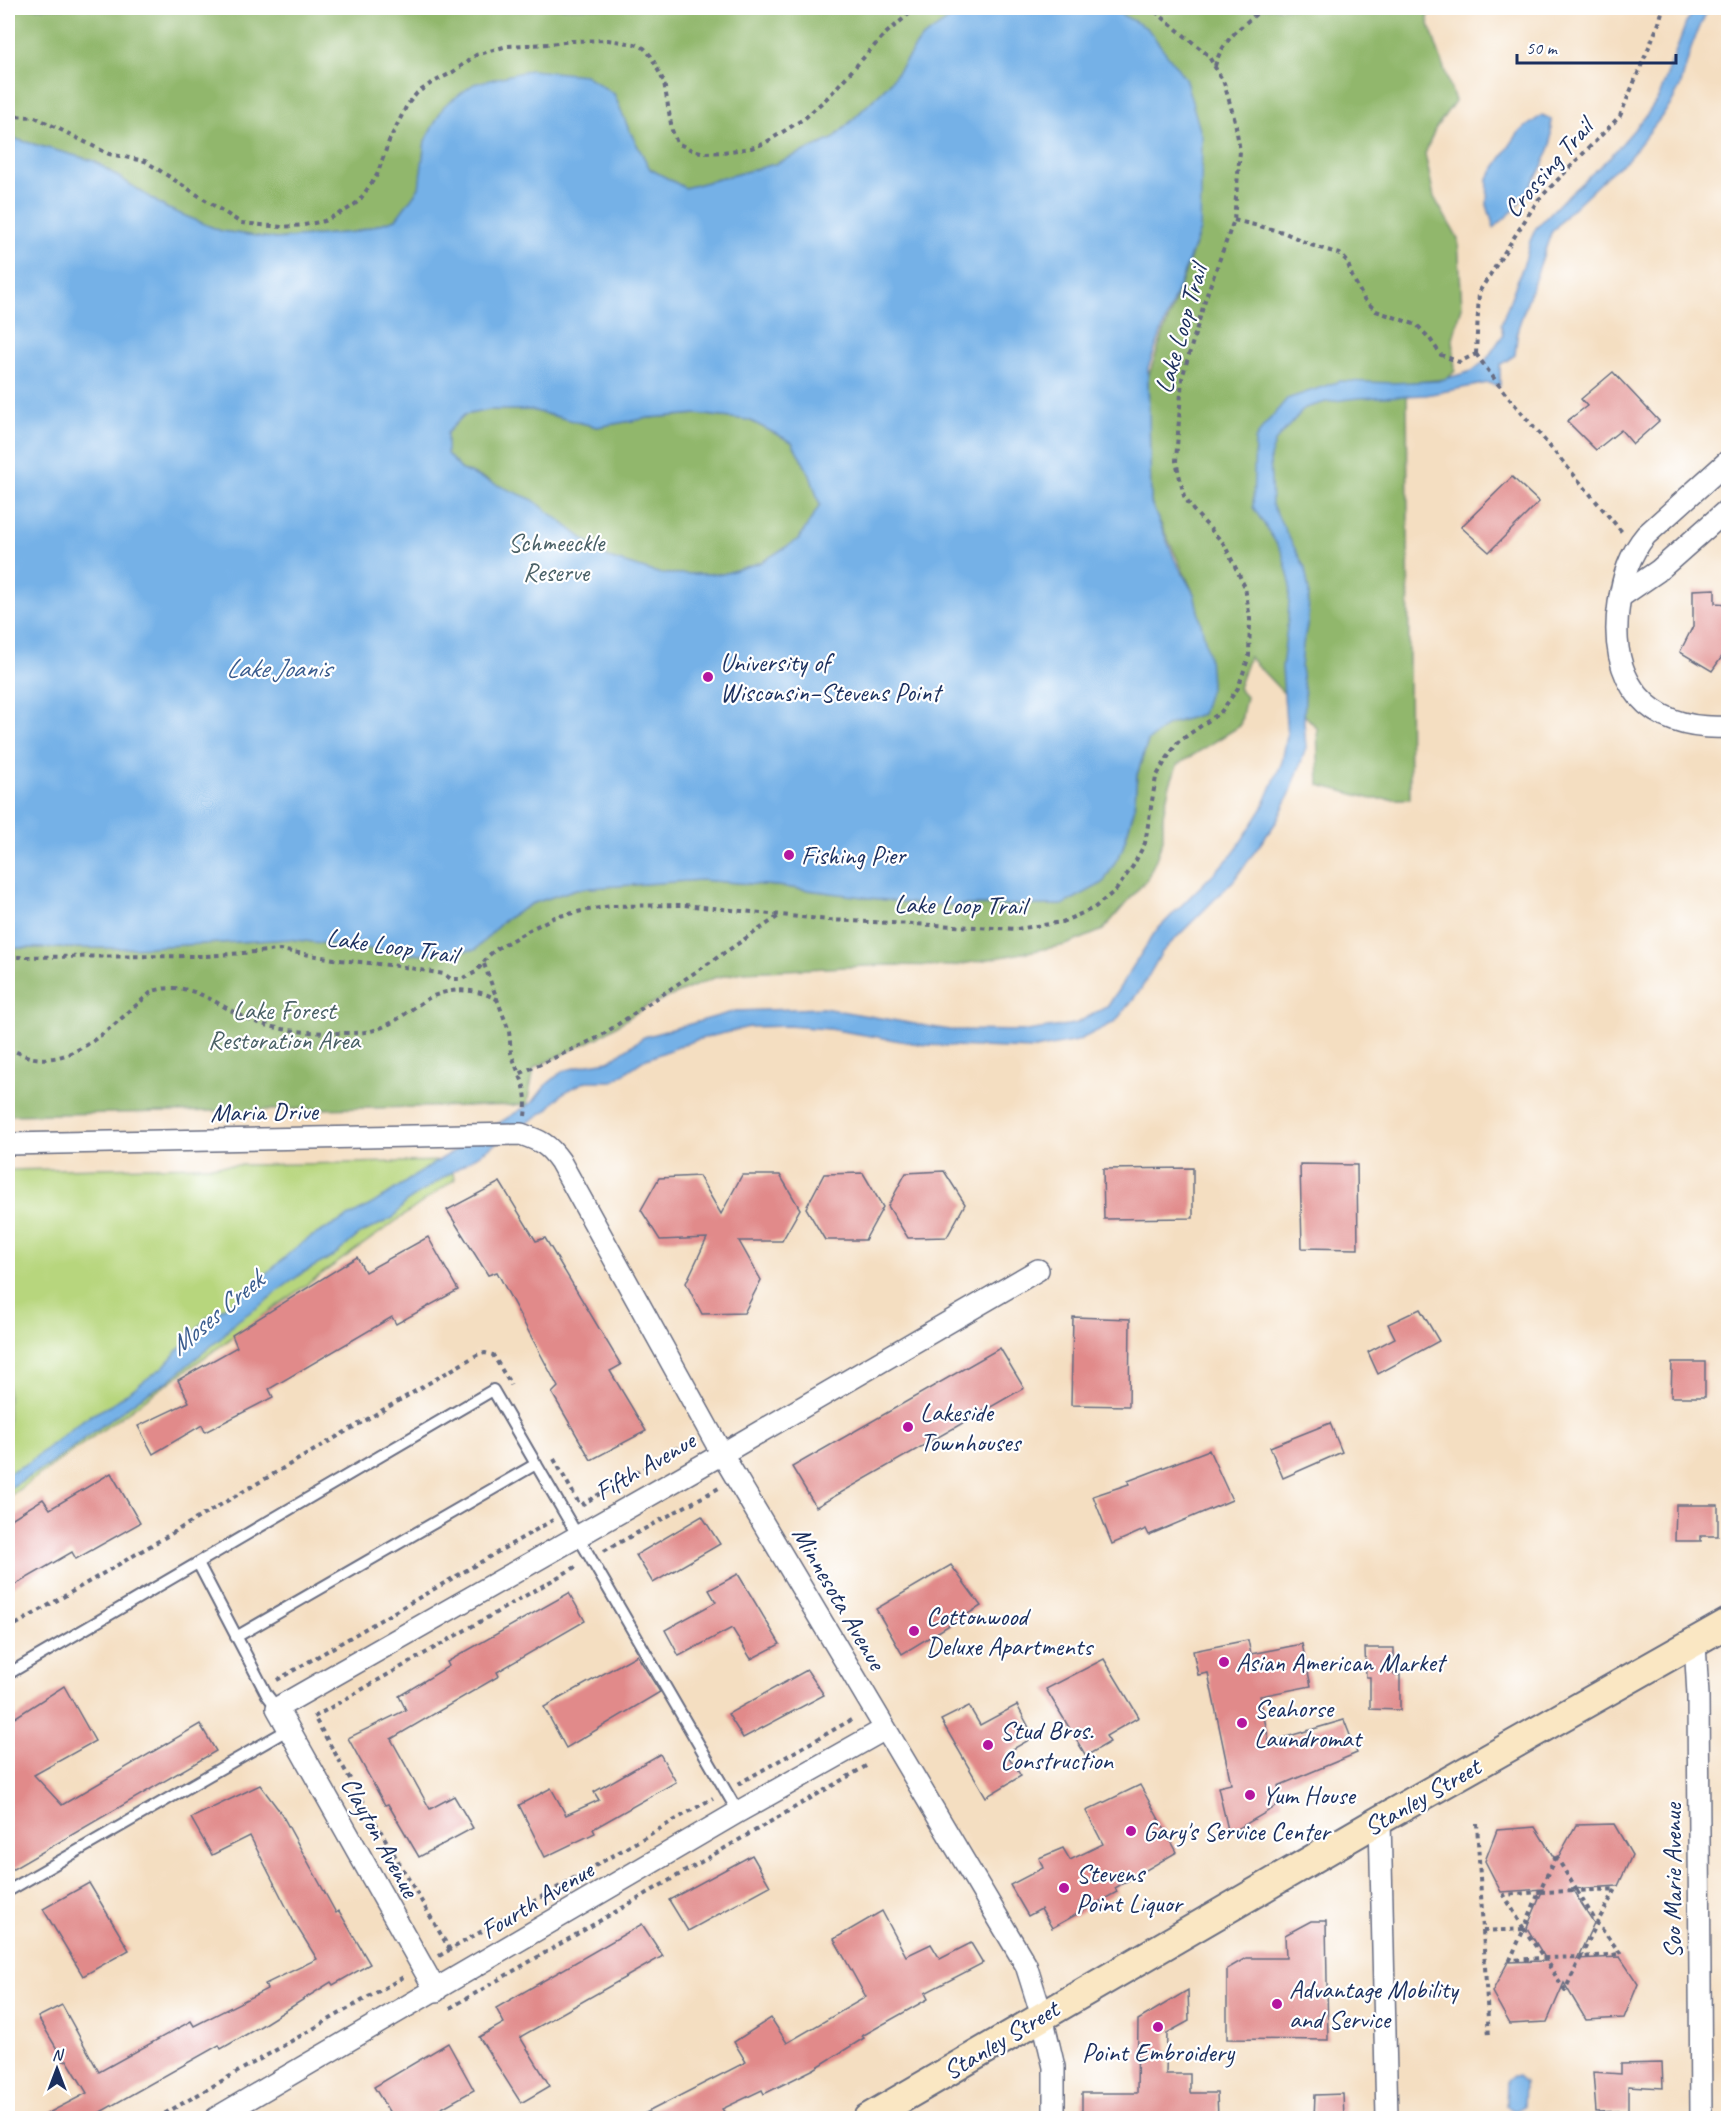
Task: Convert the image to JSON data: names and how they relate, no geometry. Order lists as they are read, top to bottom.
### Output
{
  "streets": {
    "street": [
      "Maria Drive",
      "Fifth Avenue",
      "Minnesota Avenue",
      "Stanley Street",
      "Clayton Avenue",
      "Soo Marie Avenue",
      "Fourth Avenue"
    ],
    "path": ["Crossing Trail", "Lake Loop Trail"]
  },
  "crossings": [
    ["Maria Drive", "Minnesota Avenue"],
    ["Fifth Avenue", "Minnesota Avenue"],
    ["Fifth Avenue", "Clayton Avenue"],
    ["Minnesota Avenue", "Stanley Street"],
    ["Minnesota Avenue", "Fourth Avenue"],
    ["Stanley Street", "Soo Marie Avenue"],
    ["Clayton Avenue", "Fourth Avenue"]
  ],
  "water": ["Lake Joanis", "Moses Creek"],
  "parks": ["Schmeeckle Reserve", "Lake Forest Restoration Area"],
  "places": [
    "University of Wisconsin–Stevens Point",
    "Fishing Pier",
    "Lakeside Townhouses",
    "Cottonwood Deluxe Apartments",
    "Asian American Market",
    "Seahorse Laundromat",
    "Stud Bros. Construction",
    "Yum House",
    "Gary's Service Center",
    "Stevens Point Liquor",
    "Advantage Mobility and Service",
    "Point Embroidery"
  ],
  "scale_bar": "50 m",
  "north": "top"
}
